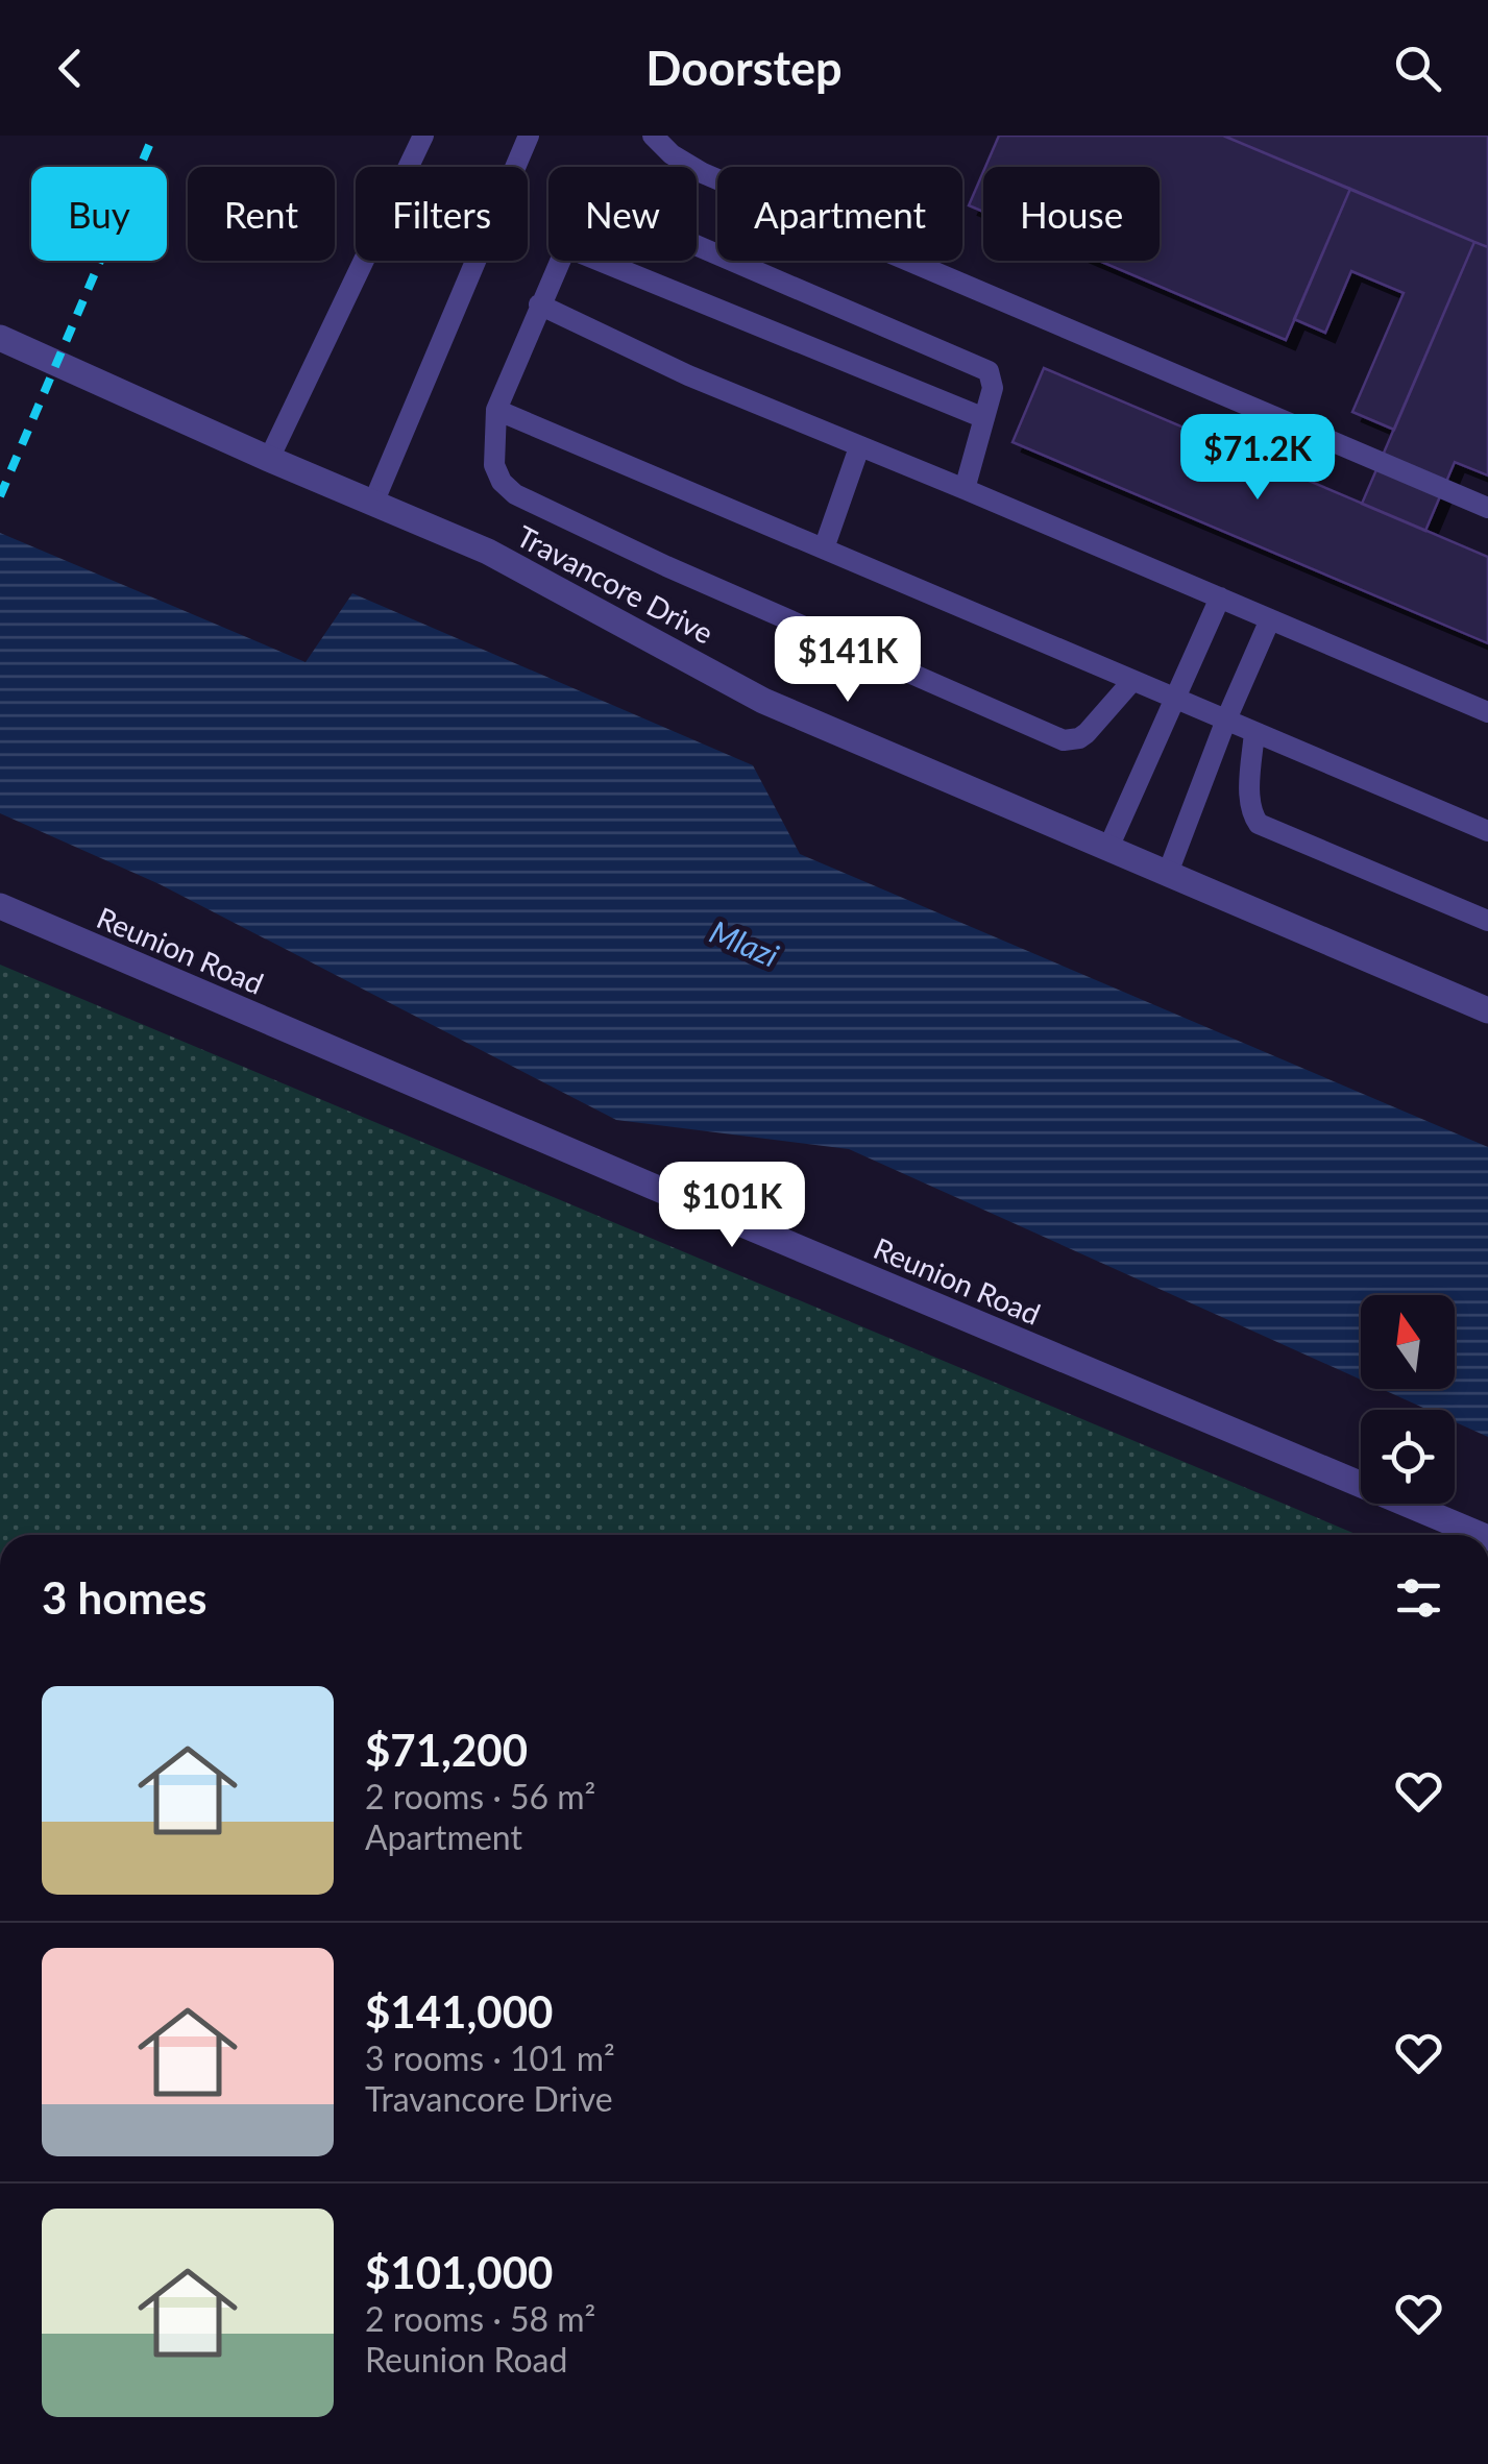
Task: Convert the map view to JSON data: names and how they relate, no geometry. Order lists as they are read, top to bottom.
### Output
{
  "streets": {
    "street": ["Travancore Drive", "Reunion Road"]
  },
  "water": ["Mlazi"],
  "north": "top",
  "page": {
    "header": "Doorstep",
    "chip": [
      "Buy",
      "Rent",
      "Filters",
      "New",
      "Apartment",
      "House"
    ],
    "price": ["$71.2K", "$141K", "$101K"],
    "heading": "3 homes",
    "list": [
      {
        "name": "$71,200",
        "note": "2 rooms · 56 m² · Apartment"
      },
      {
        "name": "$141,000",
        "note": "3 rooms · 101 m² · Travancore Drive"
      },
      {
        "name": "$101,000",
        "note": "2 rooms · 58 m² · Reunion Road"
      }
    ]
  }
}
